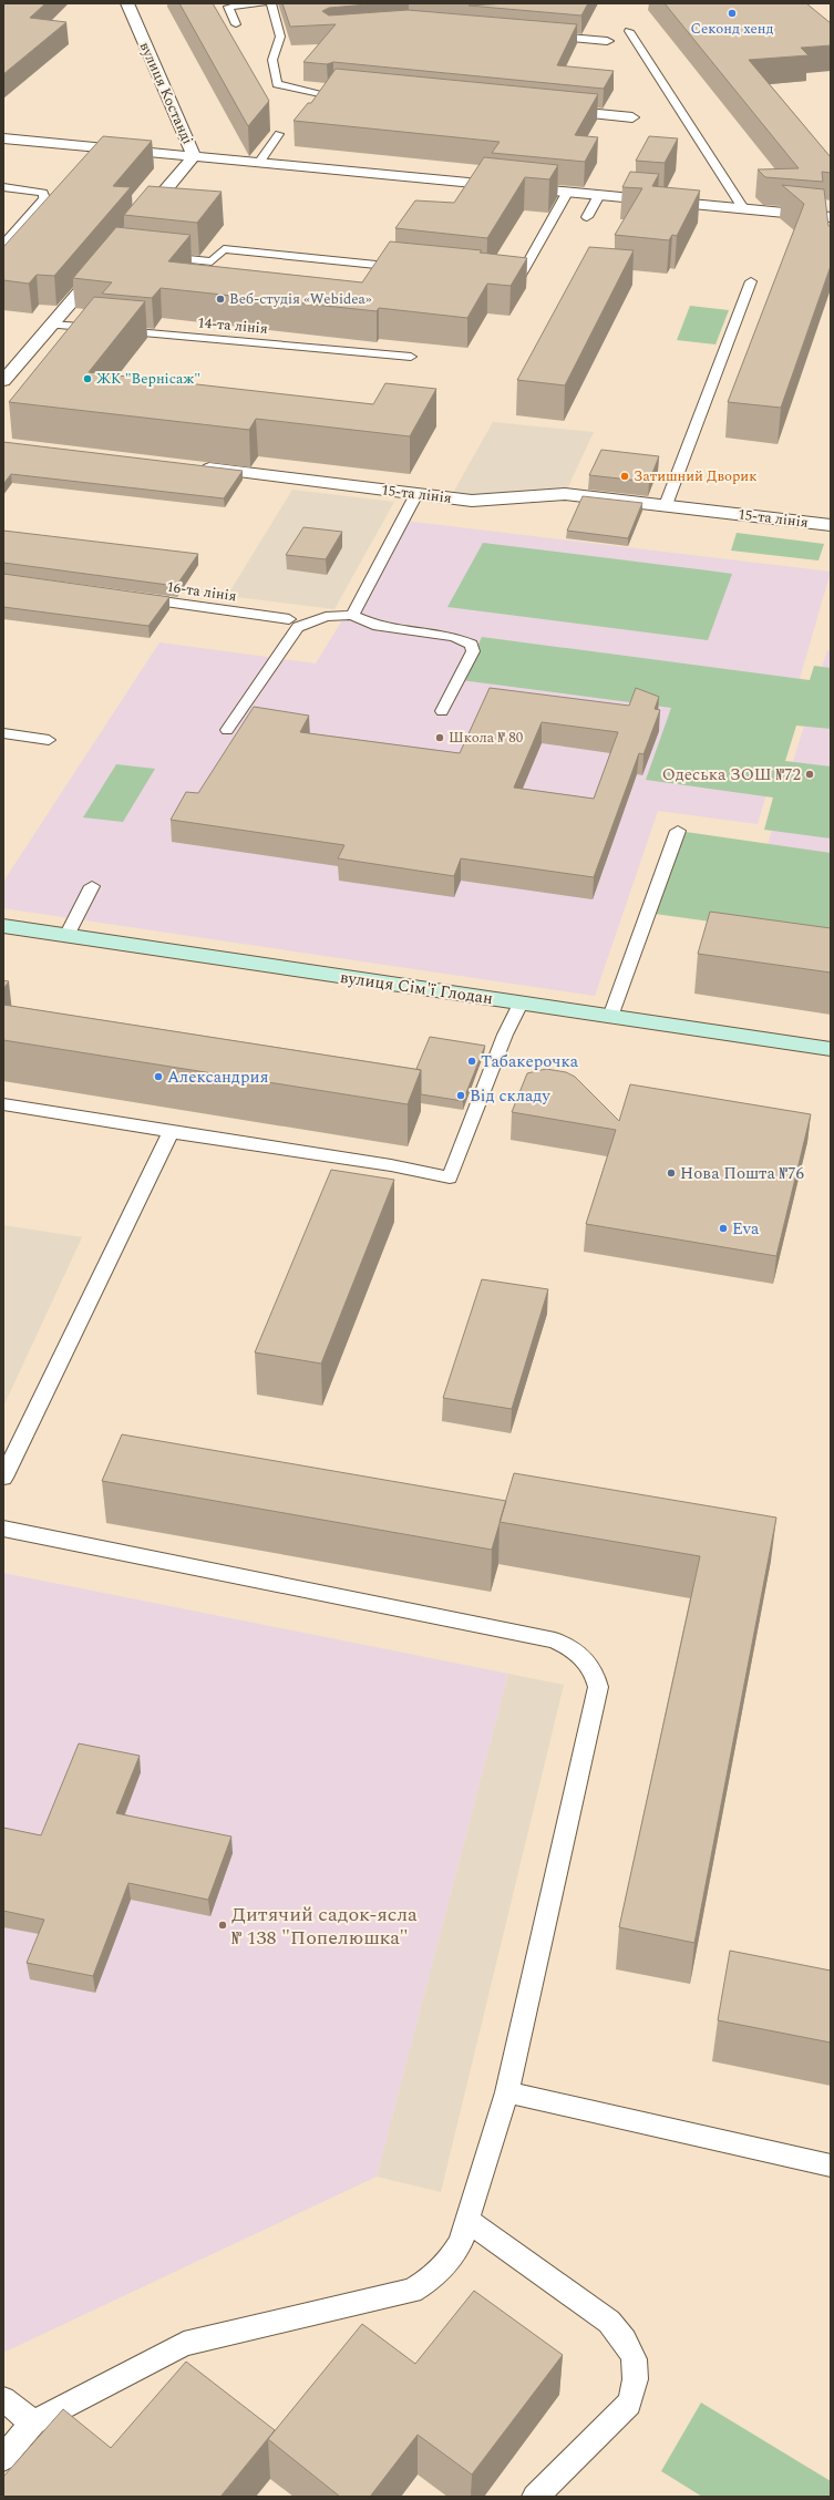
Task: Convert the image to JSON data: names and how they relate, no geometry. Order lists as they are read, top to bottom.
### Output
{
  "streets": {
    "street": ["вулиця Костанді", "15-та лінія", "вулиця Сім'ї Глодан"],
    "lane": ["14-та лінія", "16-та лінія"]
  },
  "places": [
    "Секонд хенд",
    "Веб-студія «Webidea»",
    "ЖК \"Вернісаж\"",
    "Затишний Дворик",
    "Школа № 80",
    "Одеська ЗОШ №72",
    "Табакерочка",
    "Александрия",
    "Від складу",
    "Нова Пошта №76",
    "Eva",
    "Дитячий садок-ясла № 138 \"Попелюшка\""
  ]
}
